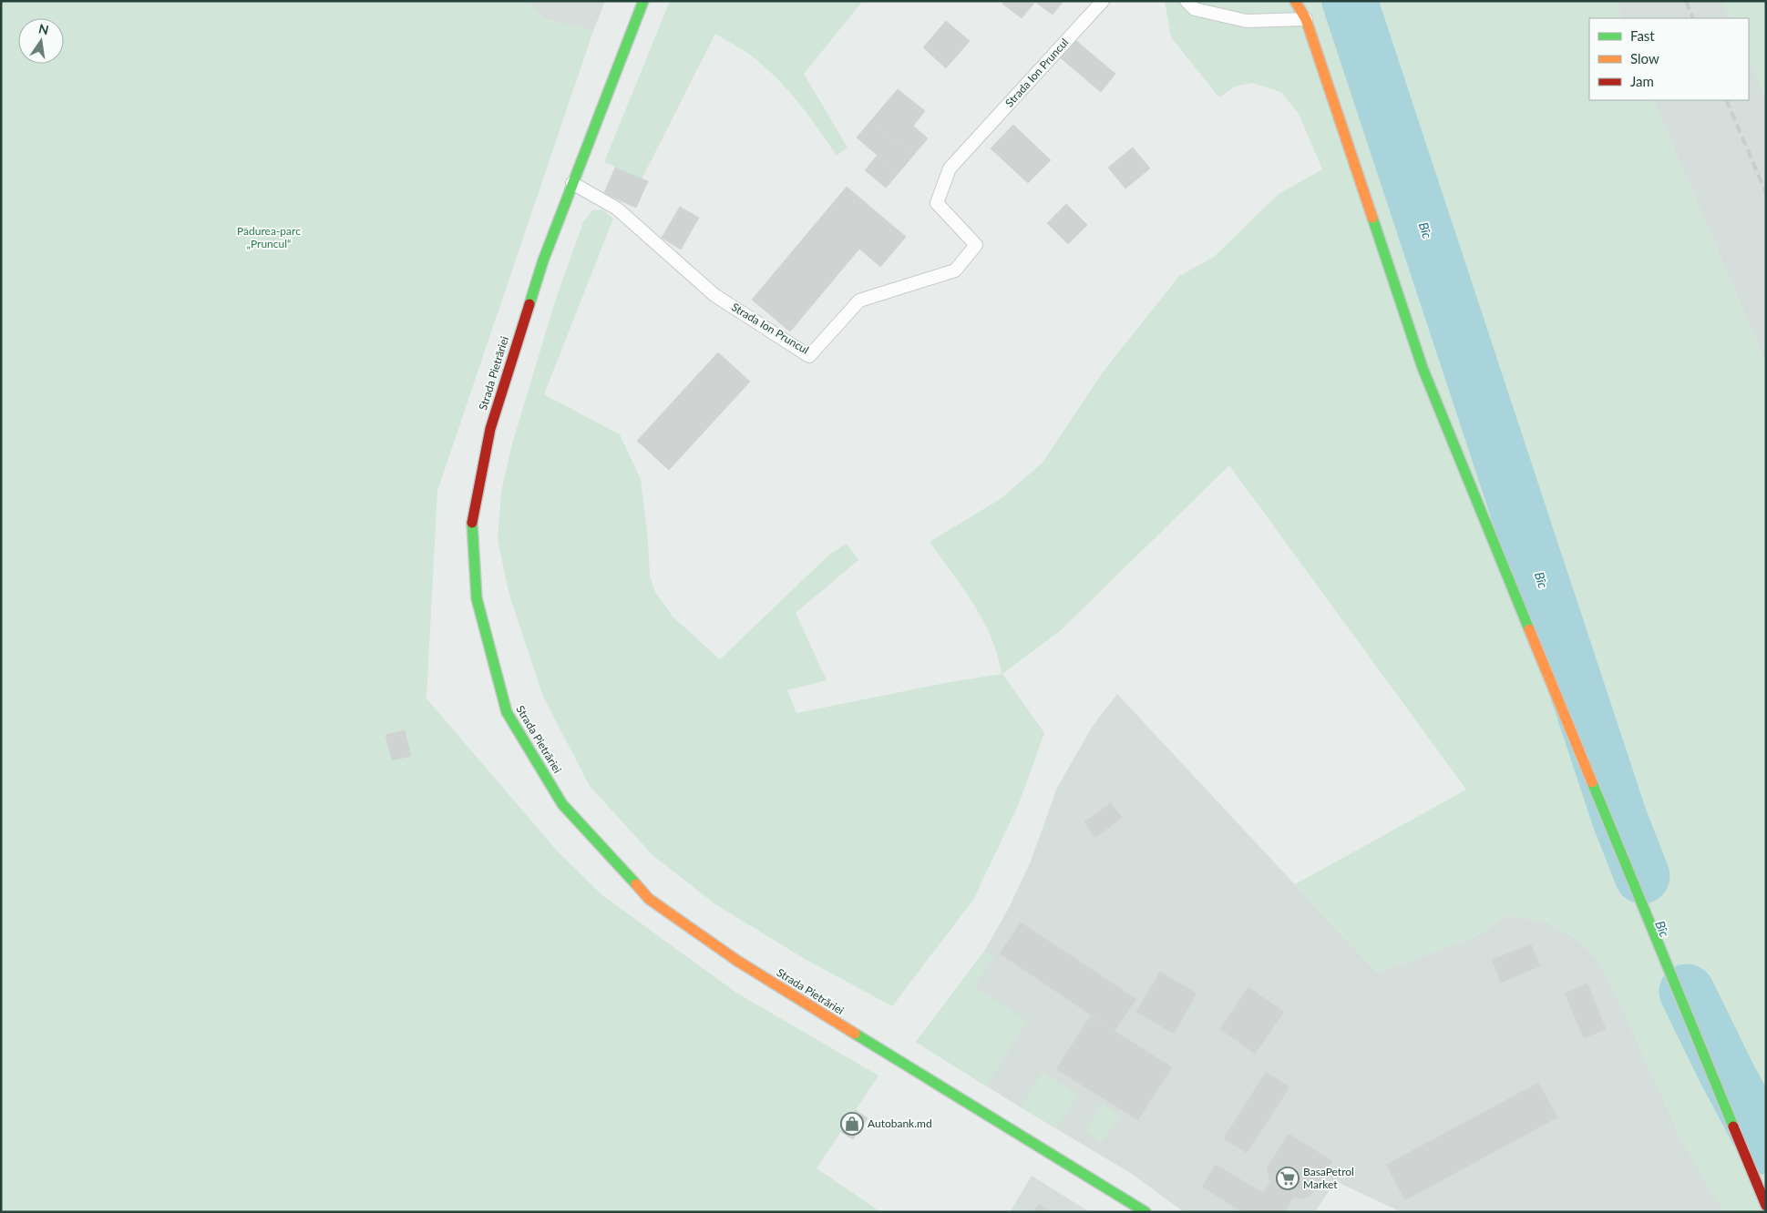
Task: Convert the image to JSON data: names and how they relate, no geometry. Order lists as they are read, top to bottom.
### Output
{
  "streets": {
    "main road": ["Strada Pietrăriei"],
    "lane": ["Strada Ion Pruncul"]
  },
  "crossings": [
    ["Strada Ion Pruncul", "Strada Pietrăriei"]
  ],
  "water": ["Bîc"],
  "parks": ["Pădurea-parc „Pruncul“"],
  "places": {
    "shop": ["Autobank.md"],
    "supermarket": ["BasaPetrol Market"]
  },
  "legend": ["Fast", "Slow", "Jam"],
  "north": "top"
}
